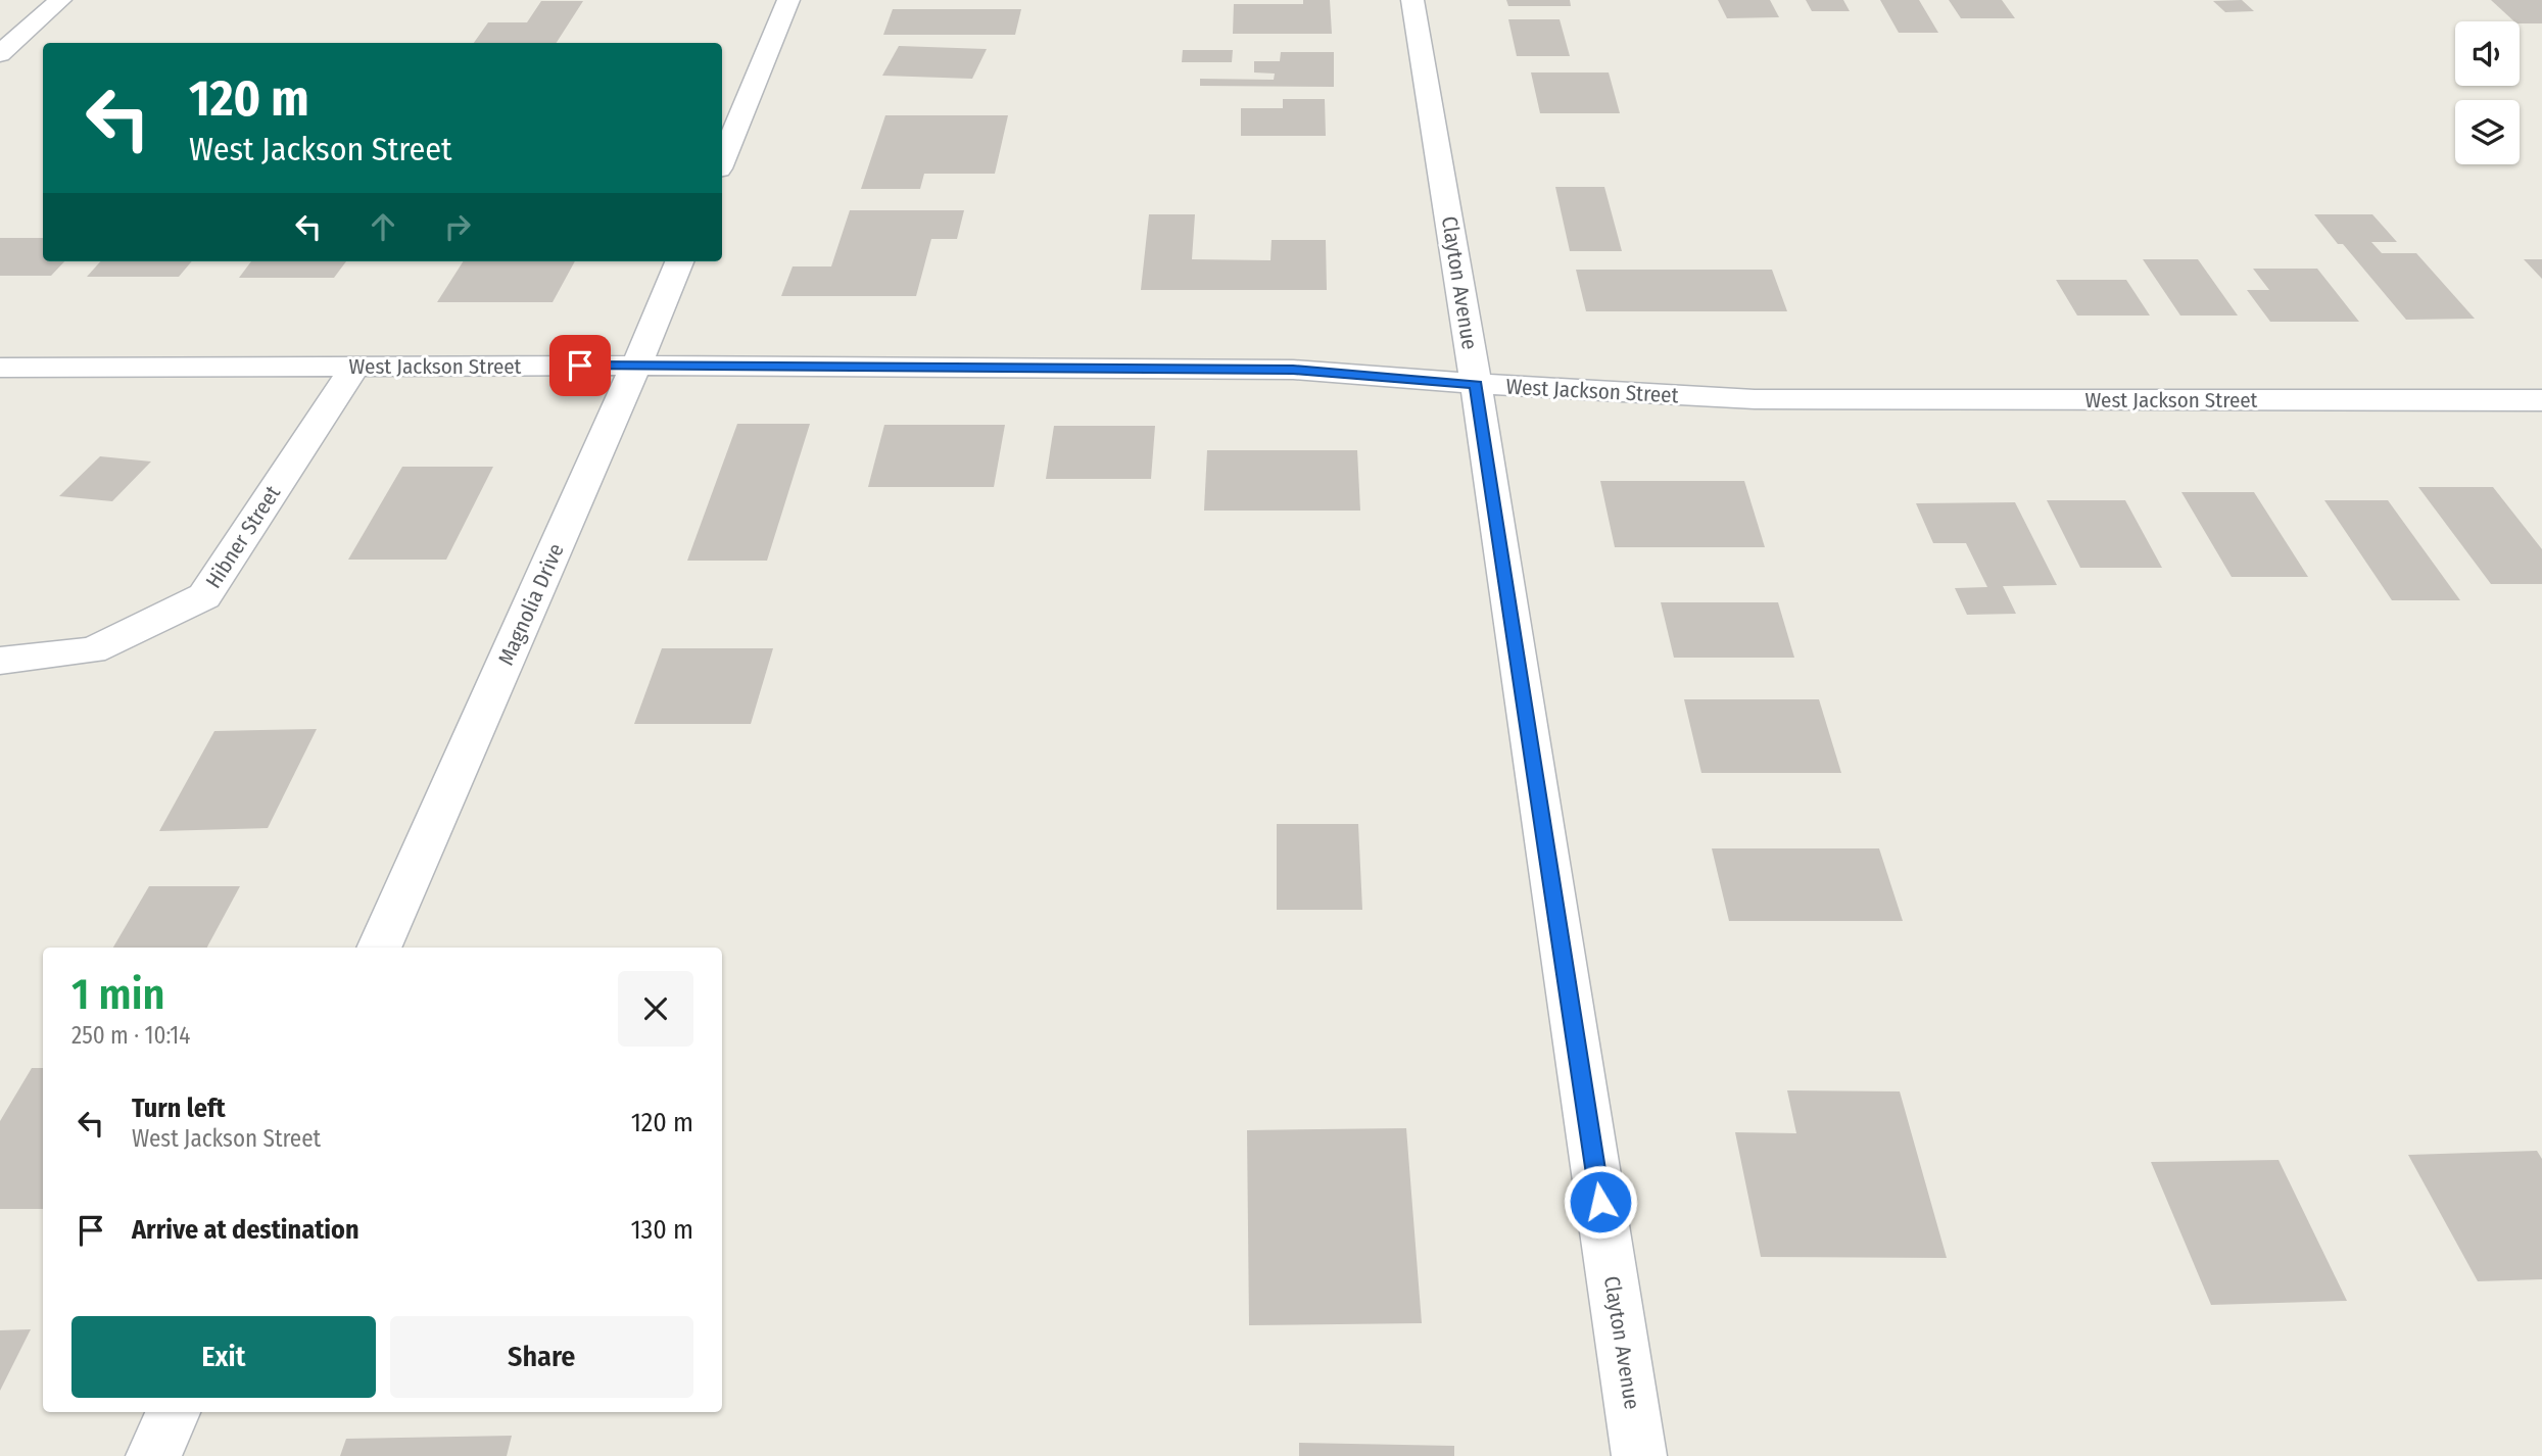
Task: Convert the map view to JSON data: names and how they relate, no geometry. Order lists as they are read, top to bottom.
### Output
{
  "streets": {
    "street": [
      "Clayton Avenue",
      "West Jackson Street",
      "Hibner Street",
      "Magnolia Drive"
    ]
  },
  "crossings": [
    ["Clayton Avenue", "West Jackson Street"],
    ["West Jackson Street", "Hibner Street"],
    ["West Jackson Street", "Magnolia Drive"]
  ],
  "page": {
    "turn": ["120 m", "West Jackson Street"],
    "heading": ["1 min", "250 m · 10:14"],
    "list": [
      {
        "name": "Turn left",
        "note": "West Jackson Street",
        "value": "120 m"
      },
      {
        "name": "Arrive at destination",
        "value": "130 m"
      }
    ],
    "buttons": ["Exit", "Share"]
  }
}
